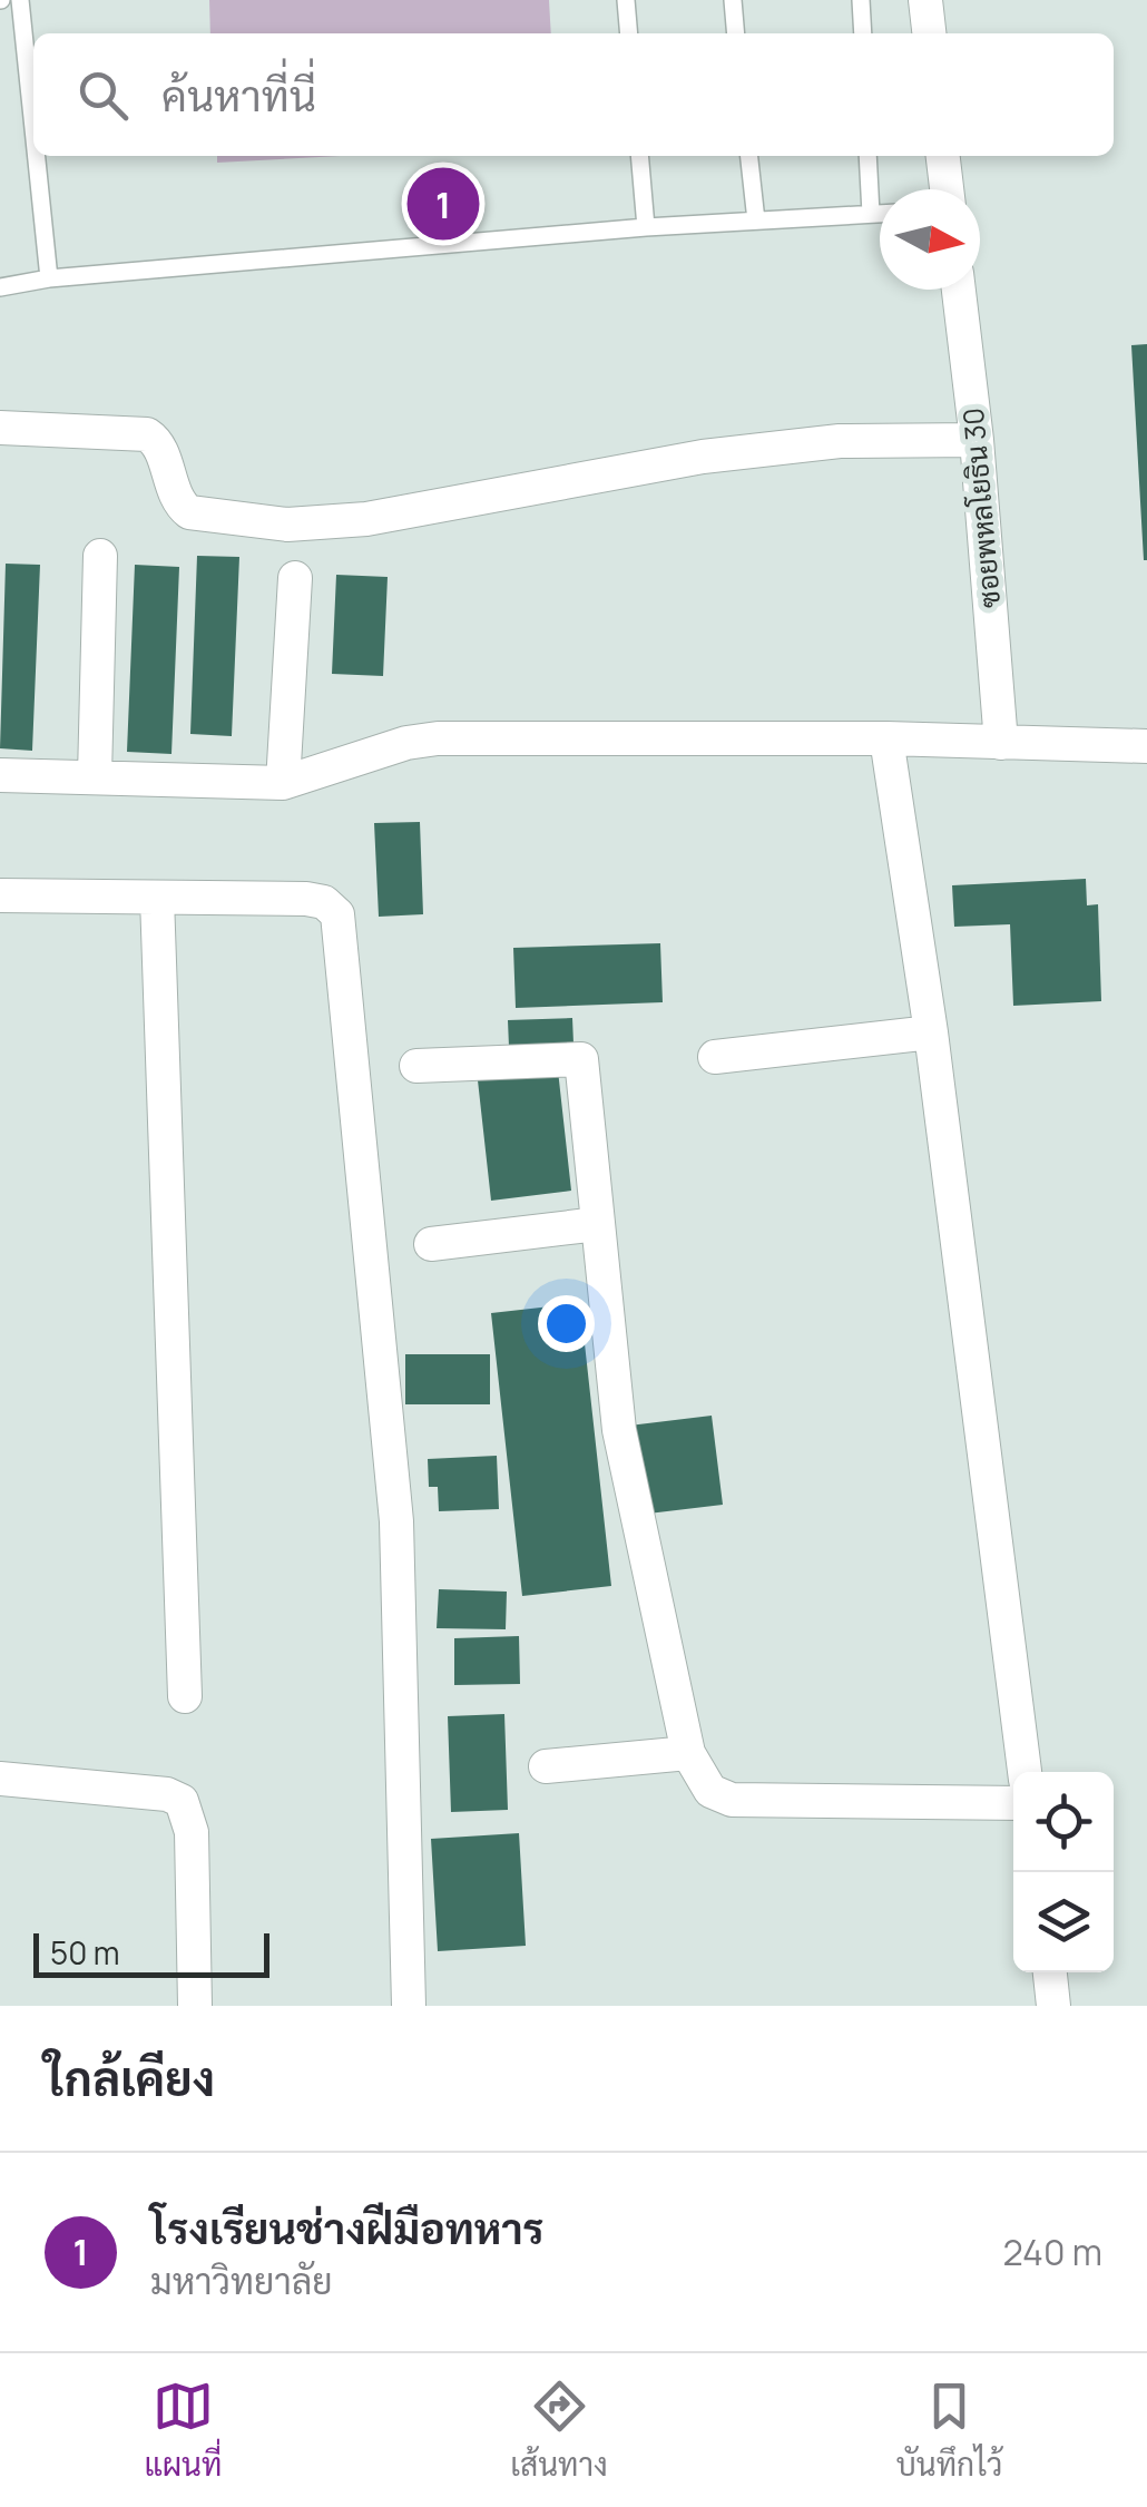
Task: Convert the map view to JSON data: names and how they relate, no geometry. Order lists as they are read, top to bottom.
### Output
{
  "streets": {
    "street": ["ซอยพหลโยธิน 30"]
  },
  "scale_bar": "50 m",
  "north": "right",
  "page": {
    "search": "ค้นหาที่นี่",
    "pins": "1",
    "scale": "50 m",
    "heading": "ใกล้เคียง",
    "list": [
      {
        "mark": "1",
        "name": "โรงเรียนช่างฝีมือทหาร",
        "note": "มหาวิทยาลัย",
        "value": "240 m"
      }
    ],
    "nav": ["แผนที่", "เส้นทาง", "บันทึกไว้"]
  }
}
